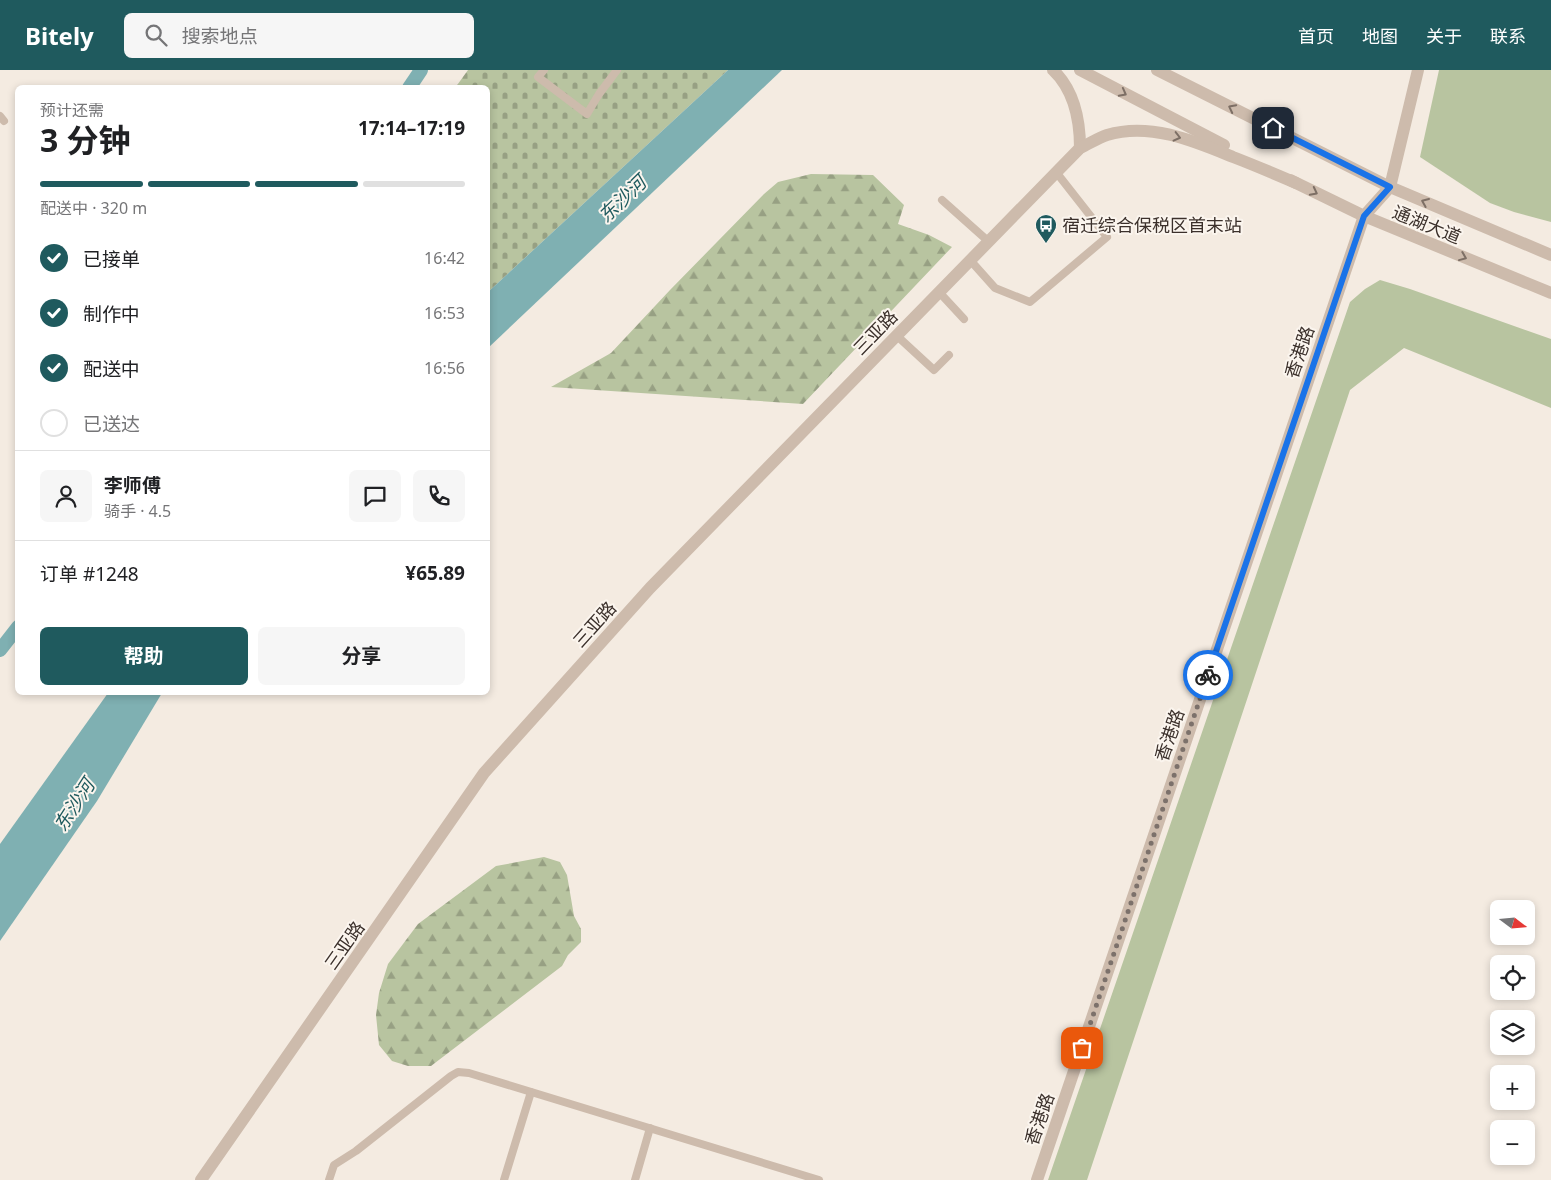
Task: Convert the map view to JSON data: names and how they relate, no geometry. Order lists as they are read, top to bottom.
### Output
{
  "streets": {
    "street": ["通湖大道", "三亚路", "香港路"]
  },
  "crossings": [
    ["通湖大道", "三亚路"],
    ["通湖大道", "香港路"]
  ],
  "water": ["东沙河"],
  "places": {
    "bus stop": ["宿迁综合保税区首末站"]
  },
  "north": "right",
  "page": {
    "header": "Bitely",
    "search": "搜索地点",
    "nav": [
      "首页",
      "地图",
      "关于",
      "联系"
    ],
    "heading": ["3 分钟", "预计还需", "17:14–17:19"],
    "panel": [
      "李师傅",
      "骑手 · 4.5",
      "订单 #1248",
      "¥65.89"
    ],
    "bar": "配送中 · 320 m",
    "list": [
      ["已接单", "16:42"],
      ["制作中", "16:53"],
      ["配送中", "16:56"],
      "已送达"
    ],
    "buttons": ["帮助", "分享"],
    "map_buttons": ["+", "−"]
  }
}
